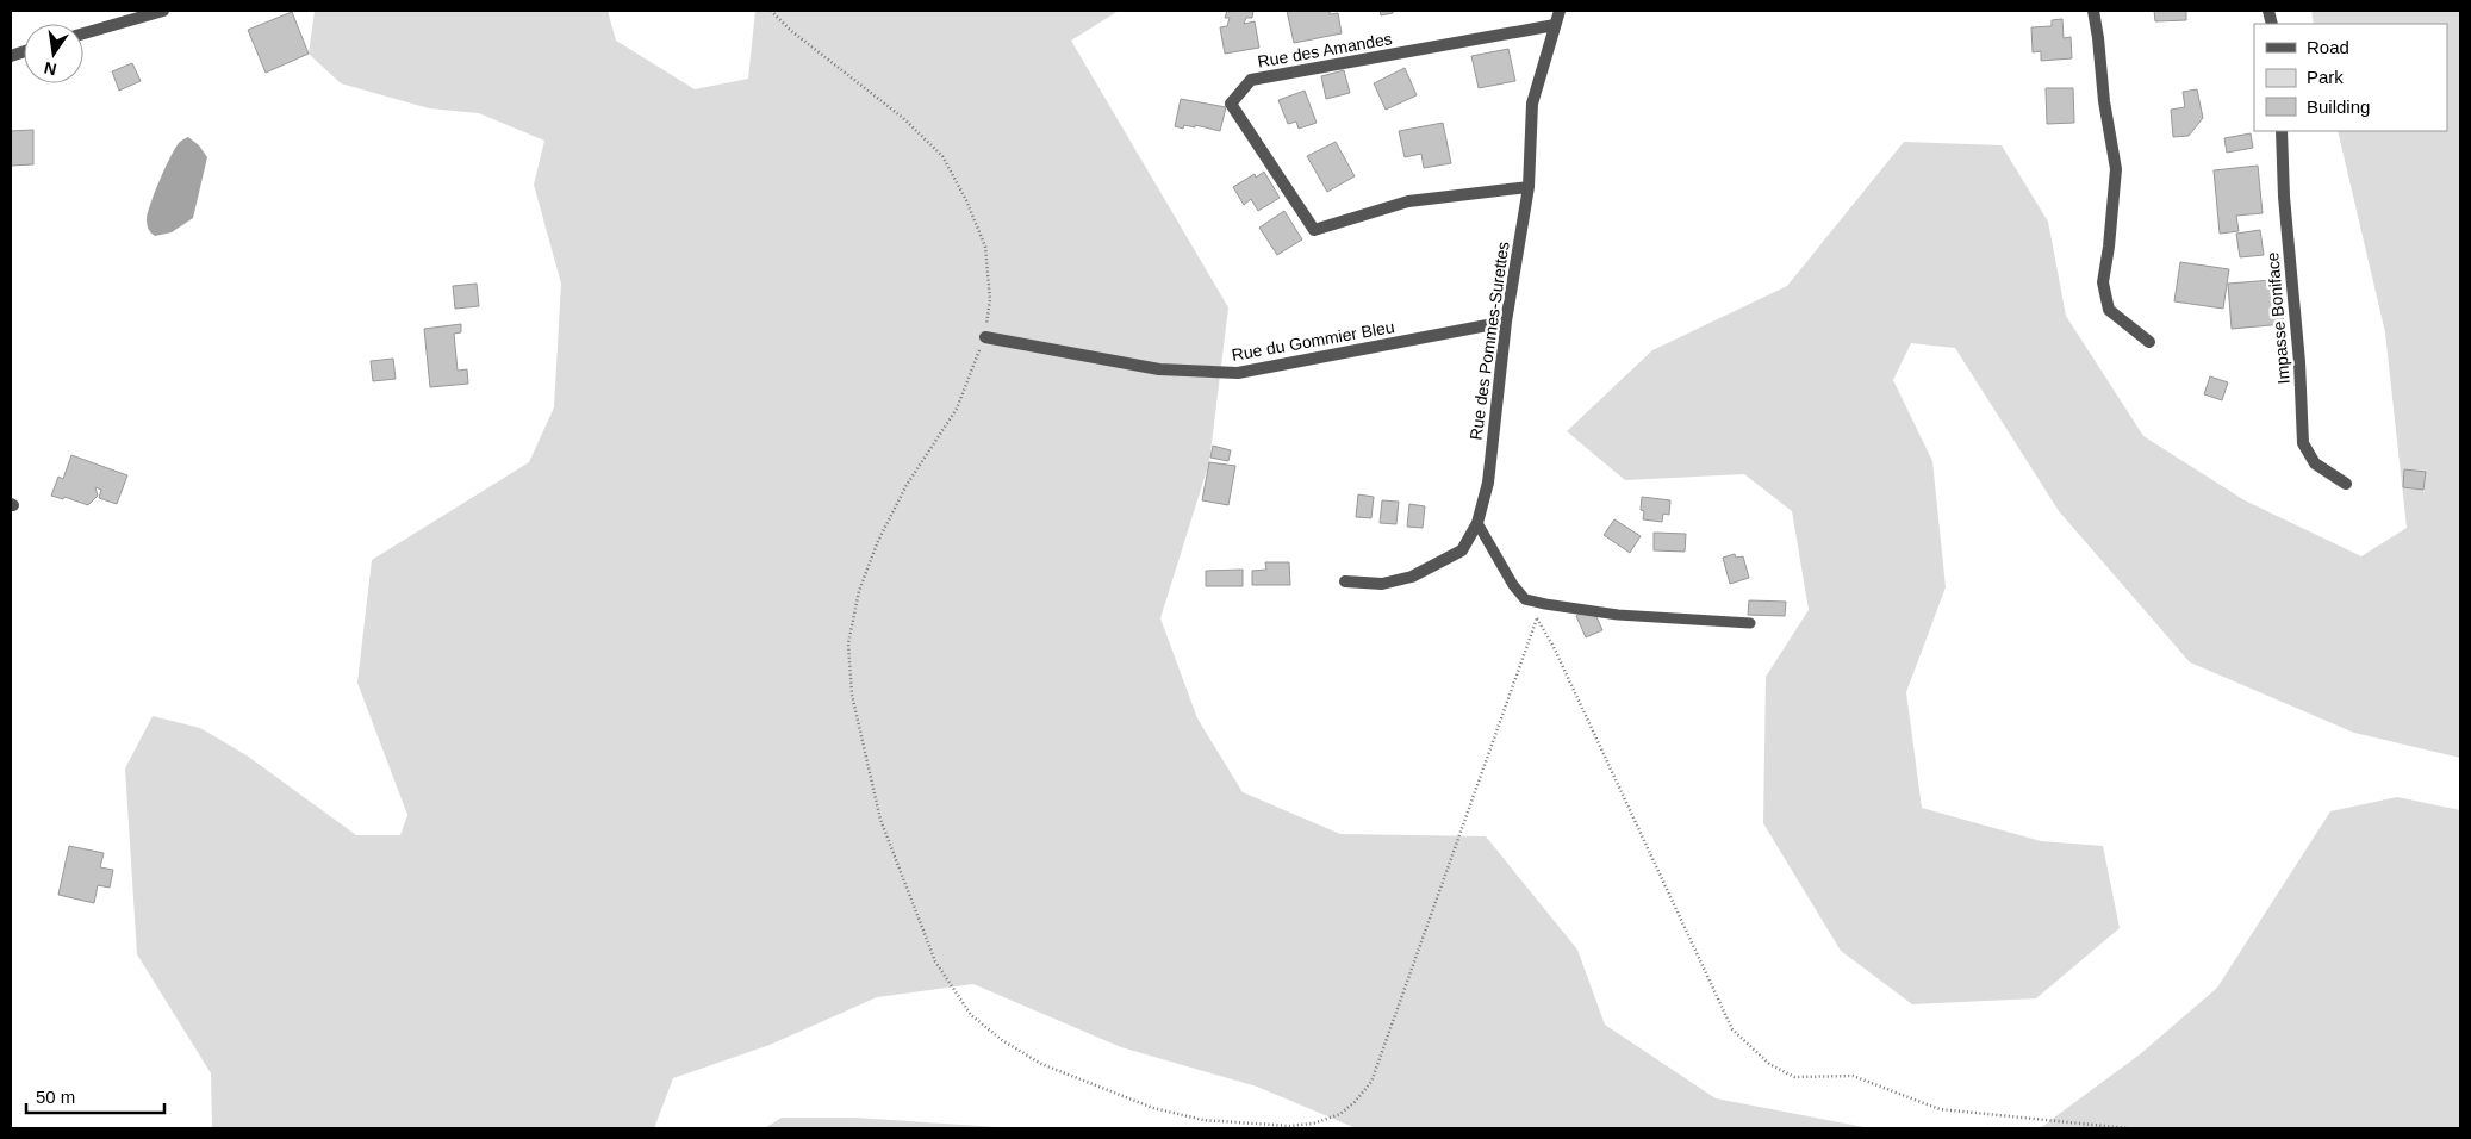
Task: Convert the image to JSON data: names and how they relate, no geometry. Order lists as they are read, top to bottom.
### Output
{
  "streets": {
    "street": [
      "Rue des Amandes",
      "Impasse Boniface",
      "Rue du Gommier Bleu",
      "Rue des Pommes-Surettes"
    ]
  },
  "crossings": [
    ["Rue des Amandes", "Rue des Pommes-Surettes"],
    ["Rue du Gommier Bleu", "Rue des Pommes-Surettes"]
  ],
  "legend": ["Road", "Park", "Building"],
  "scale_bar": "50 m",
  "north": "bottom"
}
